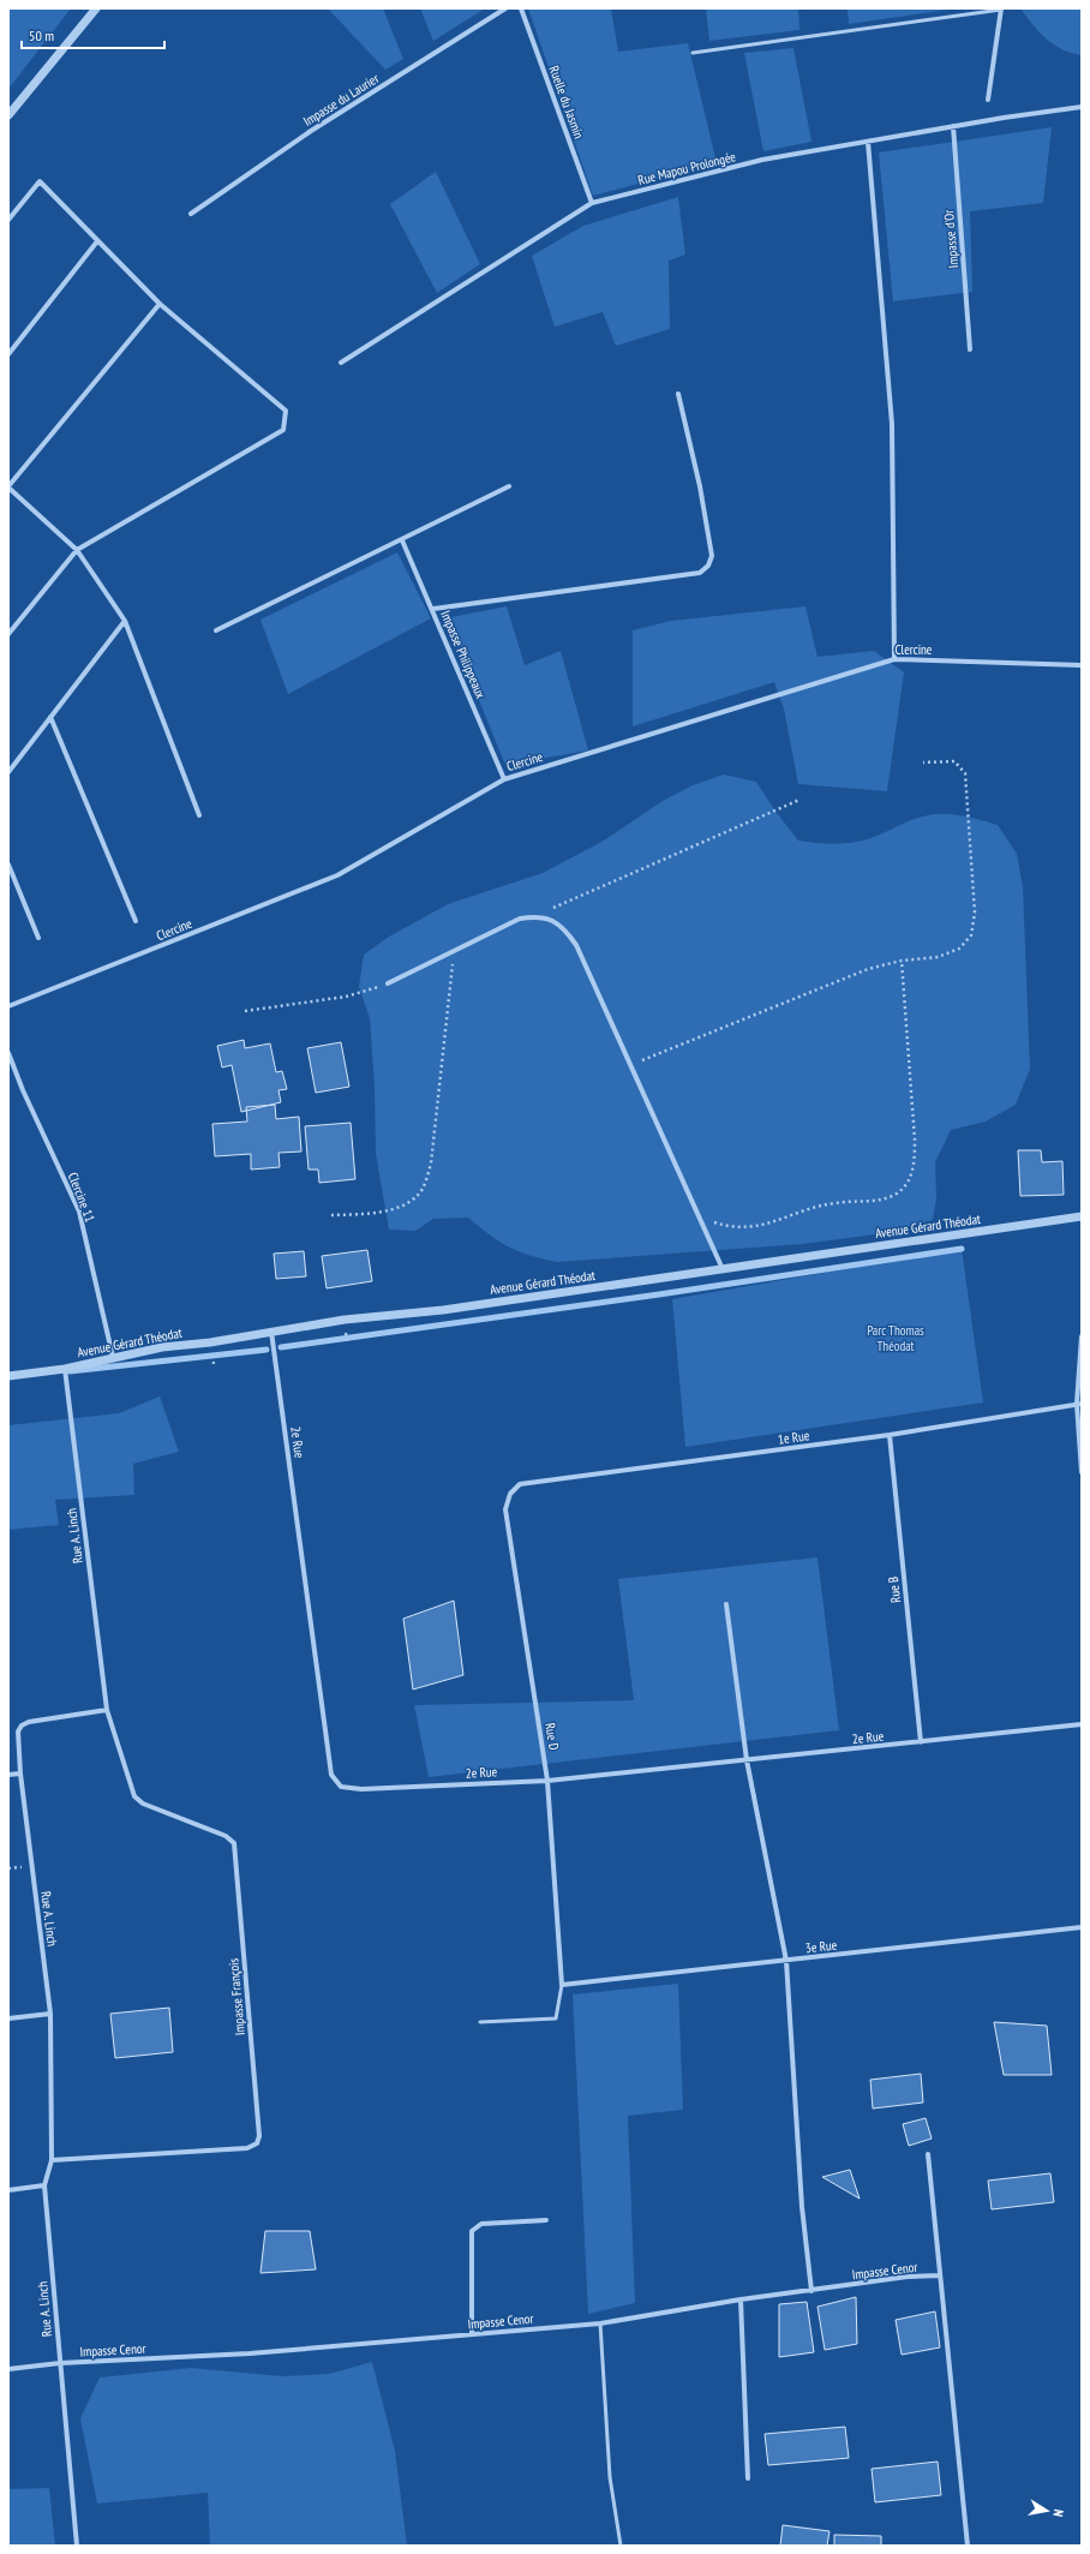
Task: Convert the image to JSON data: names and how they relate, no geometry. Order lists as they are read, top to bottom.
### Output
{
  "streets": {
    "street": [
      "Impasse du Laurier",
      "Ruelle du Jasmin",
      "Rue Mapou Prolongée",
      "Impasse d'Or",
      "Clercine",
      "Impasse Philippeaux",
      "Clercine 11",
      "Avenue Gérard Théodat",
      "1e Rue",
      "2e Rue",
      "Rue A. Linch",
      "Rue B",
      "Rue D",
      "3e Rue",
      "Impasse François",
      "Impasse Cenor"
    ]
  },
  "crossings": [
    ["Ruelle du Jasmin", "Rue Mapou Prolongée"],
    ["Rue Mapou Prolongée", "Impasse d'Or"],
    ["Clercine", "Impasse Philippeaux"],
    ["Clercine 11", "Avenue Gérard Théodat"],
    ["Avenue Gérard Théodat", "2e Rue"],
    ["Avenue Gérard Théodat", "Rue A. Linch"],
    ["1e Rue", "Rue B"],
    ["1e Rue", "Rue D"],
    ["2e Rue", "Rue B"],
    ["2e Rue", "Rue D"],
    ["Rue A. Linch", "Impasse François"],
    ["Rue A. Linch", "Impasse Cenor"],
    ["Rue D", "3e Rue"]
  ],
  "parks": ["Parc Thomas Théodat"],
  "scale_bar": "50 m",
  "north": "right"
}
